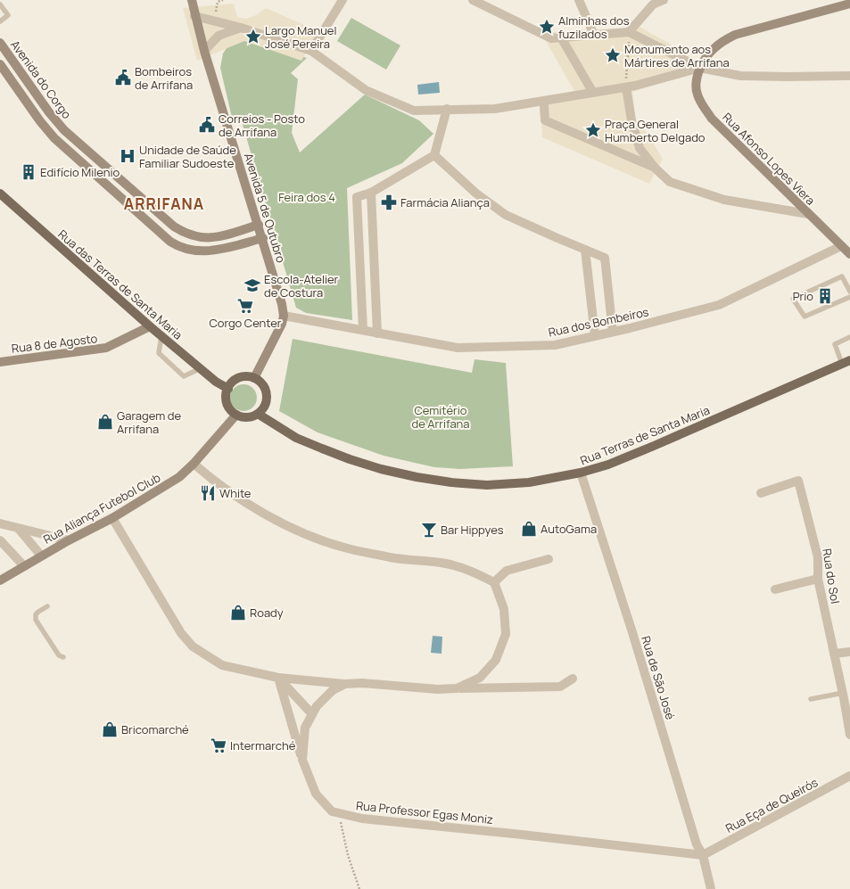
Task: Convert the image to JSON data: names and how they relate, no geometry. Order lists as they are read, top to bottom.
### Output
{
  "streets": {
    "main road": ["Rua das Terras de Santa Maria", "Rua Terras de Santa Maria"],
    "street": [
      "Avenida do Corgo",
      "Rua Afonso Lopes Viera",
      "Avenida 5 de Outubro",
      "Rua dos Bombeiros",
      "Rua 8 de Agosto",
      "Rua Aliança Futebol Club",
      "Rua do Sol",
      "Rua de São José",
      "Rua Eça de Queirós",
      "Rua Professor Egas Moniz"
    ]
  },
  "crossings": [
    ["Avenida do Corgo", "Avenida 5 de Outubro"],
    ["Rua Afonso Lopes Viera", "Rua dos Bombeiros"],
    ["Avenida 5 de Outubro", "Rua dos Bombeiros"],
    ["Rua das Terras de Santa Maria", "Rua 8 de Agosto"],
    ["Rua das Terras de Santa Maria", "Rua Terras de Santa Maria"],
    ["Rua das Terras de Santa Maria", "Rua Aliança Futebol Club"],
    ["Rua Terras de Santa Maria", "Rua Aliança Futebol Club"],
    ["Rua Terras de Santa Maria", "Rua de São José"],
    ["Rua de São José", "Rua Eça de Queirós"],
    ["Rua de São José", "Rua Professor Egas Moniz"],
    ["Rua Eça de Queirós", "Rua Professor Egas Moniz"]
  ],
  "districts": ["ARRIFANA"],
  "parks": ["Feira dos 4", "Cemitério de Arrifana"],
  "places": {
    "place": [
      "Alminhas dos fuzilados",
      "Largo Manuel José Pereira",
      "Monumento aos Mártires de Arrifana",
      "Praça General Humberto Delgado"
    ],
    "public building": ["Bombeiros de Arrifana", "Correios - Posto de Arrifana"],
    "hospital": ["Unidade de Saúde Familiar Sudoeste"],
    "building": ["Edifício Milenio", "Prio"],
    "pharmacy": ["Farmácia Aliança"],
    "school or university": ["Escola-Atelier de Costura"],
    "supermarket": ["Corgo Center", "Intermarché"],
    "shop": [
      "Garagem de Arrifana",
      "AutoGama",
      "Roady",
      "Bricomarché"
    ],
    "restaurant": ["White"],
    "bar": ["Bar Hippyes"]
  }
}
